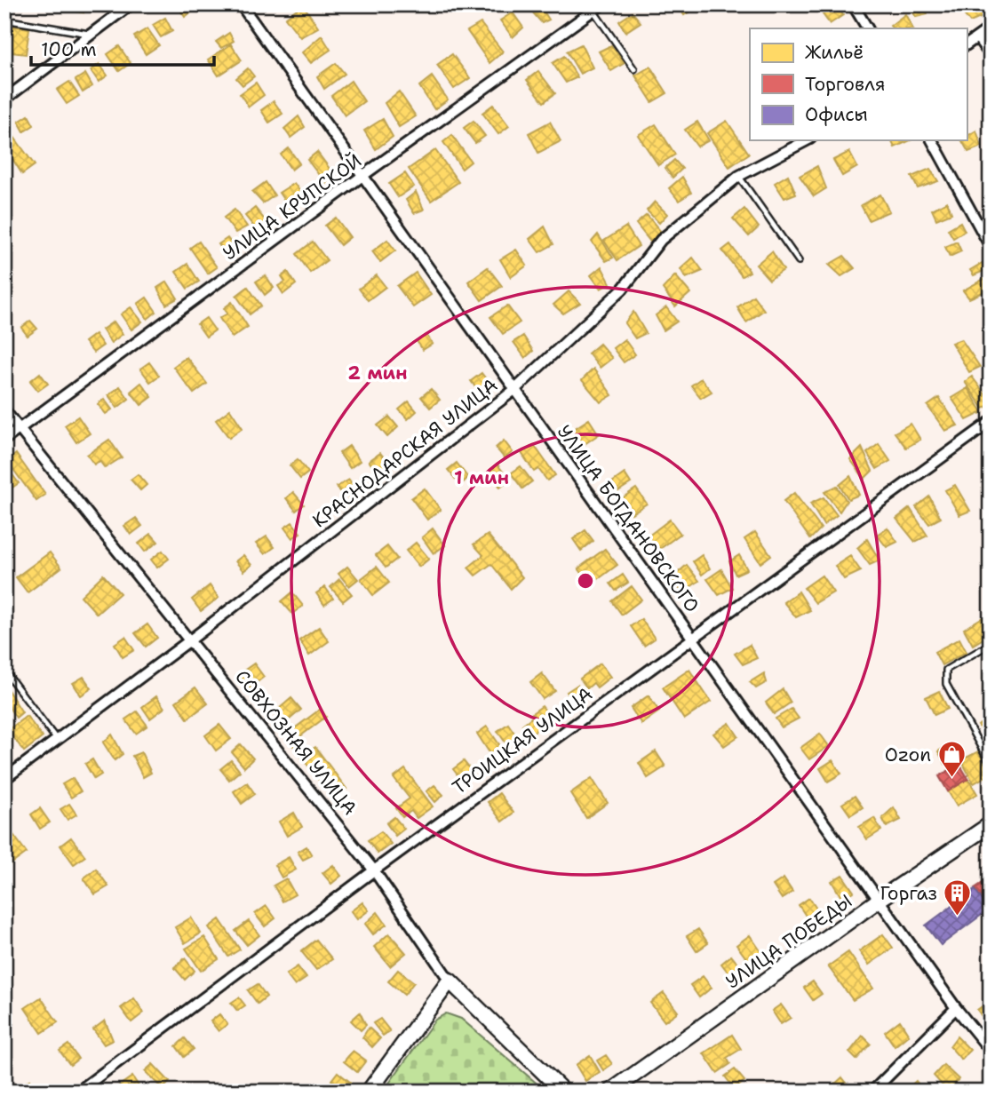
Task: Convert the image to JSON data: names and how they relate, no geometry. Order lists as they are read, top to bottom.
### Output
{
  "streets": {
    "street": [
      "УЛИЦА КРУПСКОЙ",
      "КРАСНОДАРСКАЯ УЛИЦА",
      "УЛИЦА БОГДАНОВСКОГО",
      "ТРОИЦКАЯ УЛИЦА",
      "СОВХОЗНАЯ УЛИЦА",
      "УЛИЦА ПОБЕДЫ"
    ]
  },
  "crossings": [
    ["УЛИЦА КРУПСКОЙ", "УЛИЦА БОГДАНОВСКОГО"],
    ["УЛИЦА КРУПСКОЙ", "СОВХОЗНАЯ УЛИЦА"],
    ["КРАСНОДАРСКАЯ УЛИЦА", "УЛИЦА БОГДАНОВСКОГО"],
    ["КРАСНОДАРСКАЯ УЛИЦА", "СОВХОЗНАЯ УЛИЦА"],
    ["УЛИЦА БОГДАНОВСКОГО", "ТРОИЦКАЯ УЛИЦА"],
    ["УЛИЦА БОГДАНОВСКОГО", "УЛИЦА ПОБЕДЫ"],
    ["ТРОИЦКАЯ УЛИЦА", "СОВХОЗНАЯ УЛИЦА"]
  ],
  "places": {
    "shop": ["Ozon"],
    "building": ["Горгаз"]
  },
  "legend": ["Жильё", "Торговля", "Офисы"],
  "scale_bar": "100 m",
  "rings": ["2 мин", "1 мин"]
}
